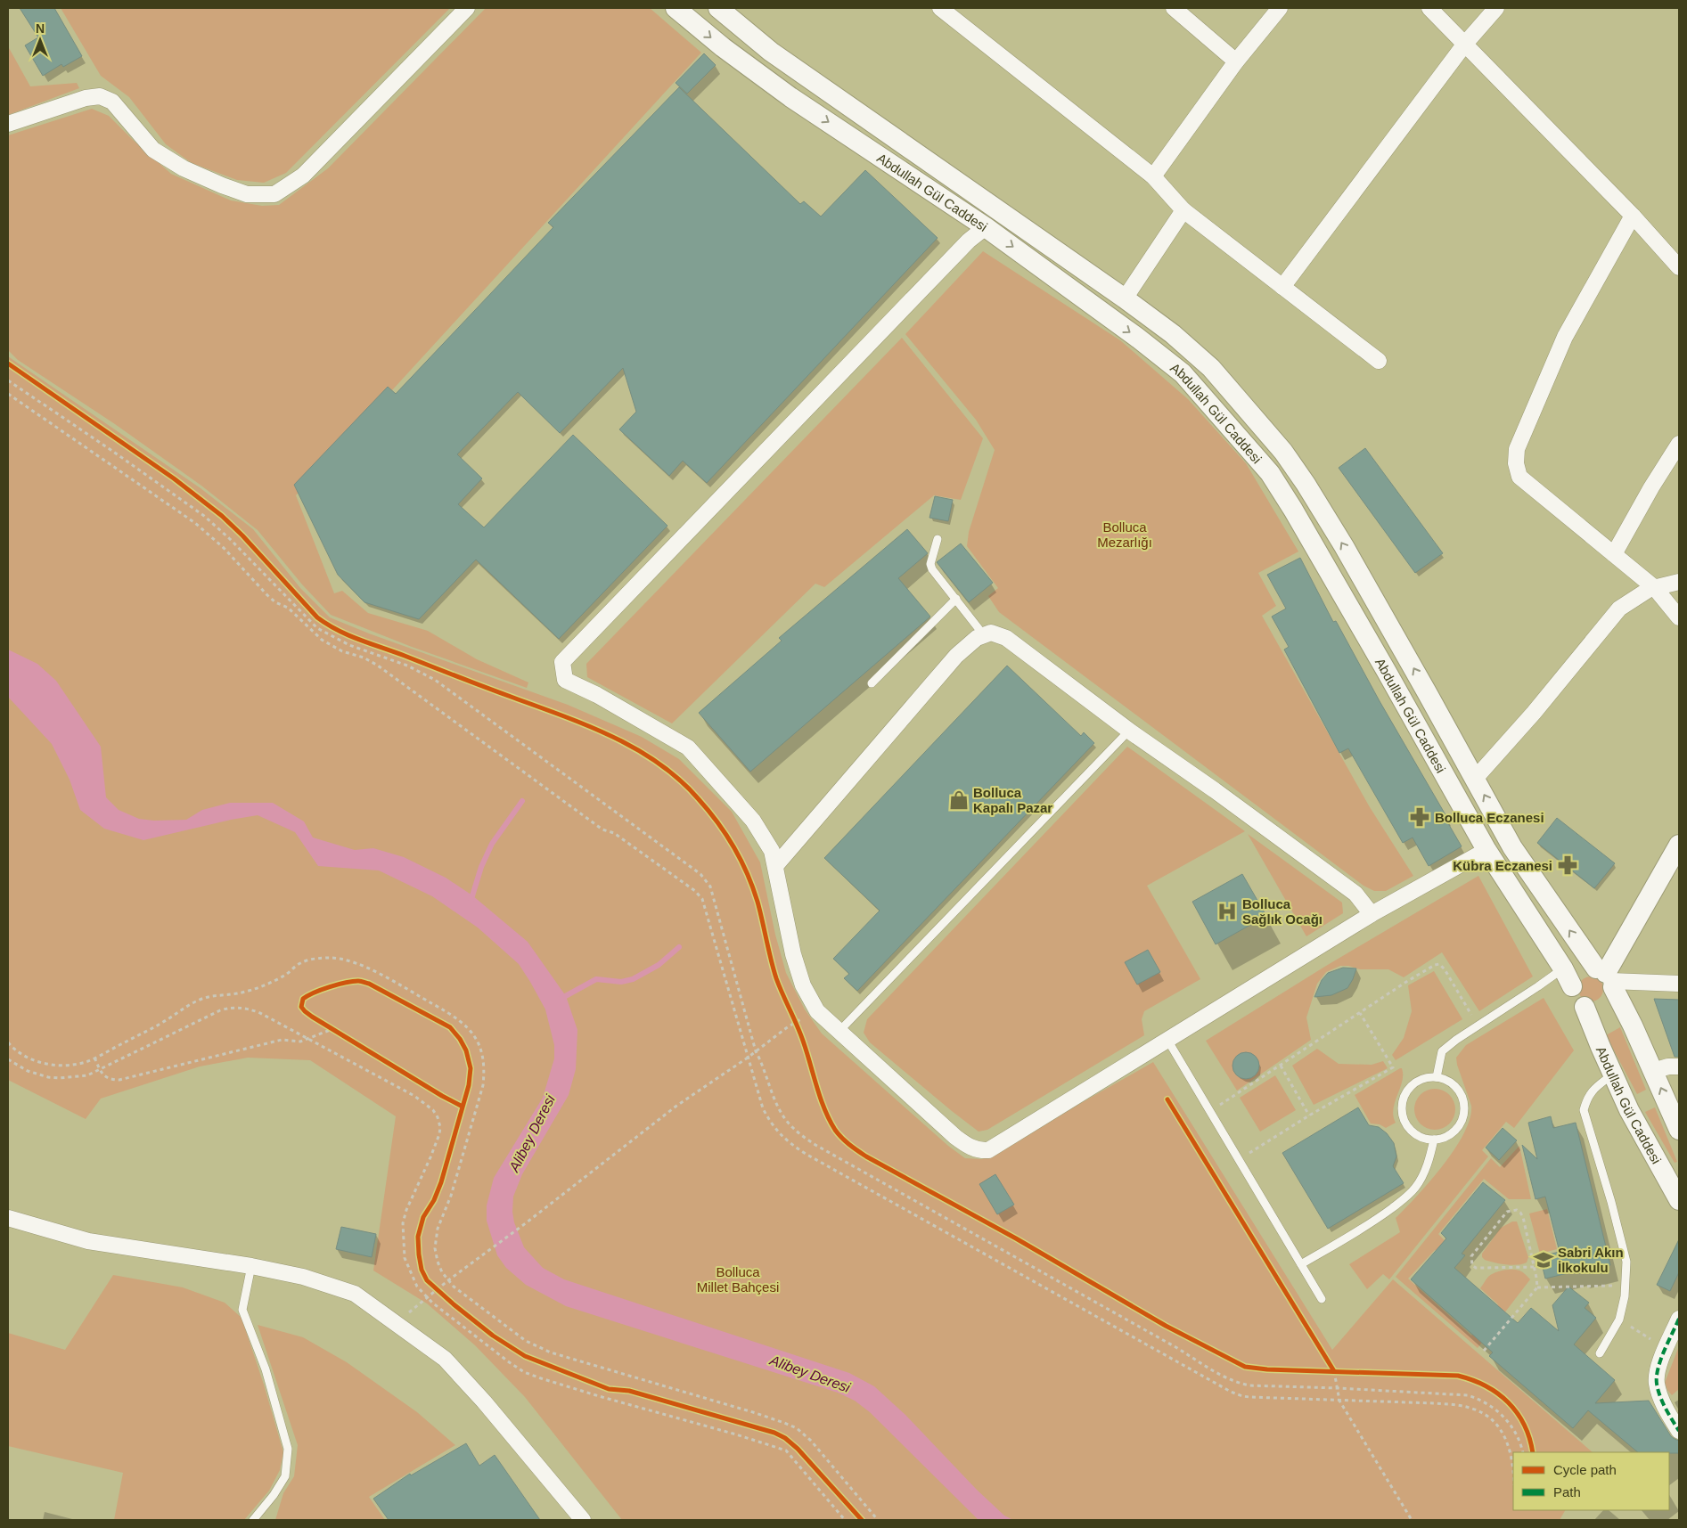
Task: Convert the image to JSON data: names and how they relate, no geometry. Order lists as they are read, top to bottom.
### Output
{
  "streets": {
    "street": ["Abdullah Gül Caddesi"]
  },
  "water": ["Alibey Deresi"],
  "parks": ["Bolluca Mezarlığı", "Bolluca Millet Bahçesi"],
  "places": {
    "shop": ["Bolluca Kapalı Pazar"],
    "pharmacy": ["Bolluca Eczanesi", "Kübra Eczanesi"],
    "hospital": ["Bolluca Sağlık Ocağı"],
    "school or university": ["Sabri Akın İlkokulu"]
  },
  "legend": ["Cycle path", "Path"],
  "north": "top"
}
